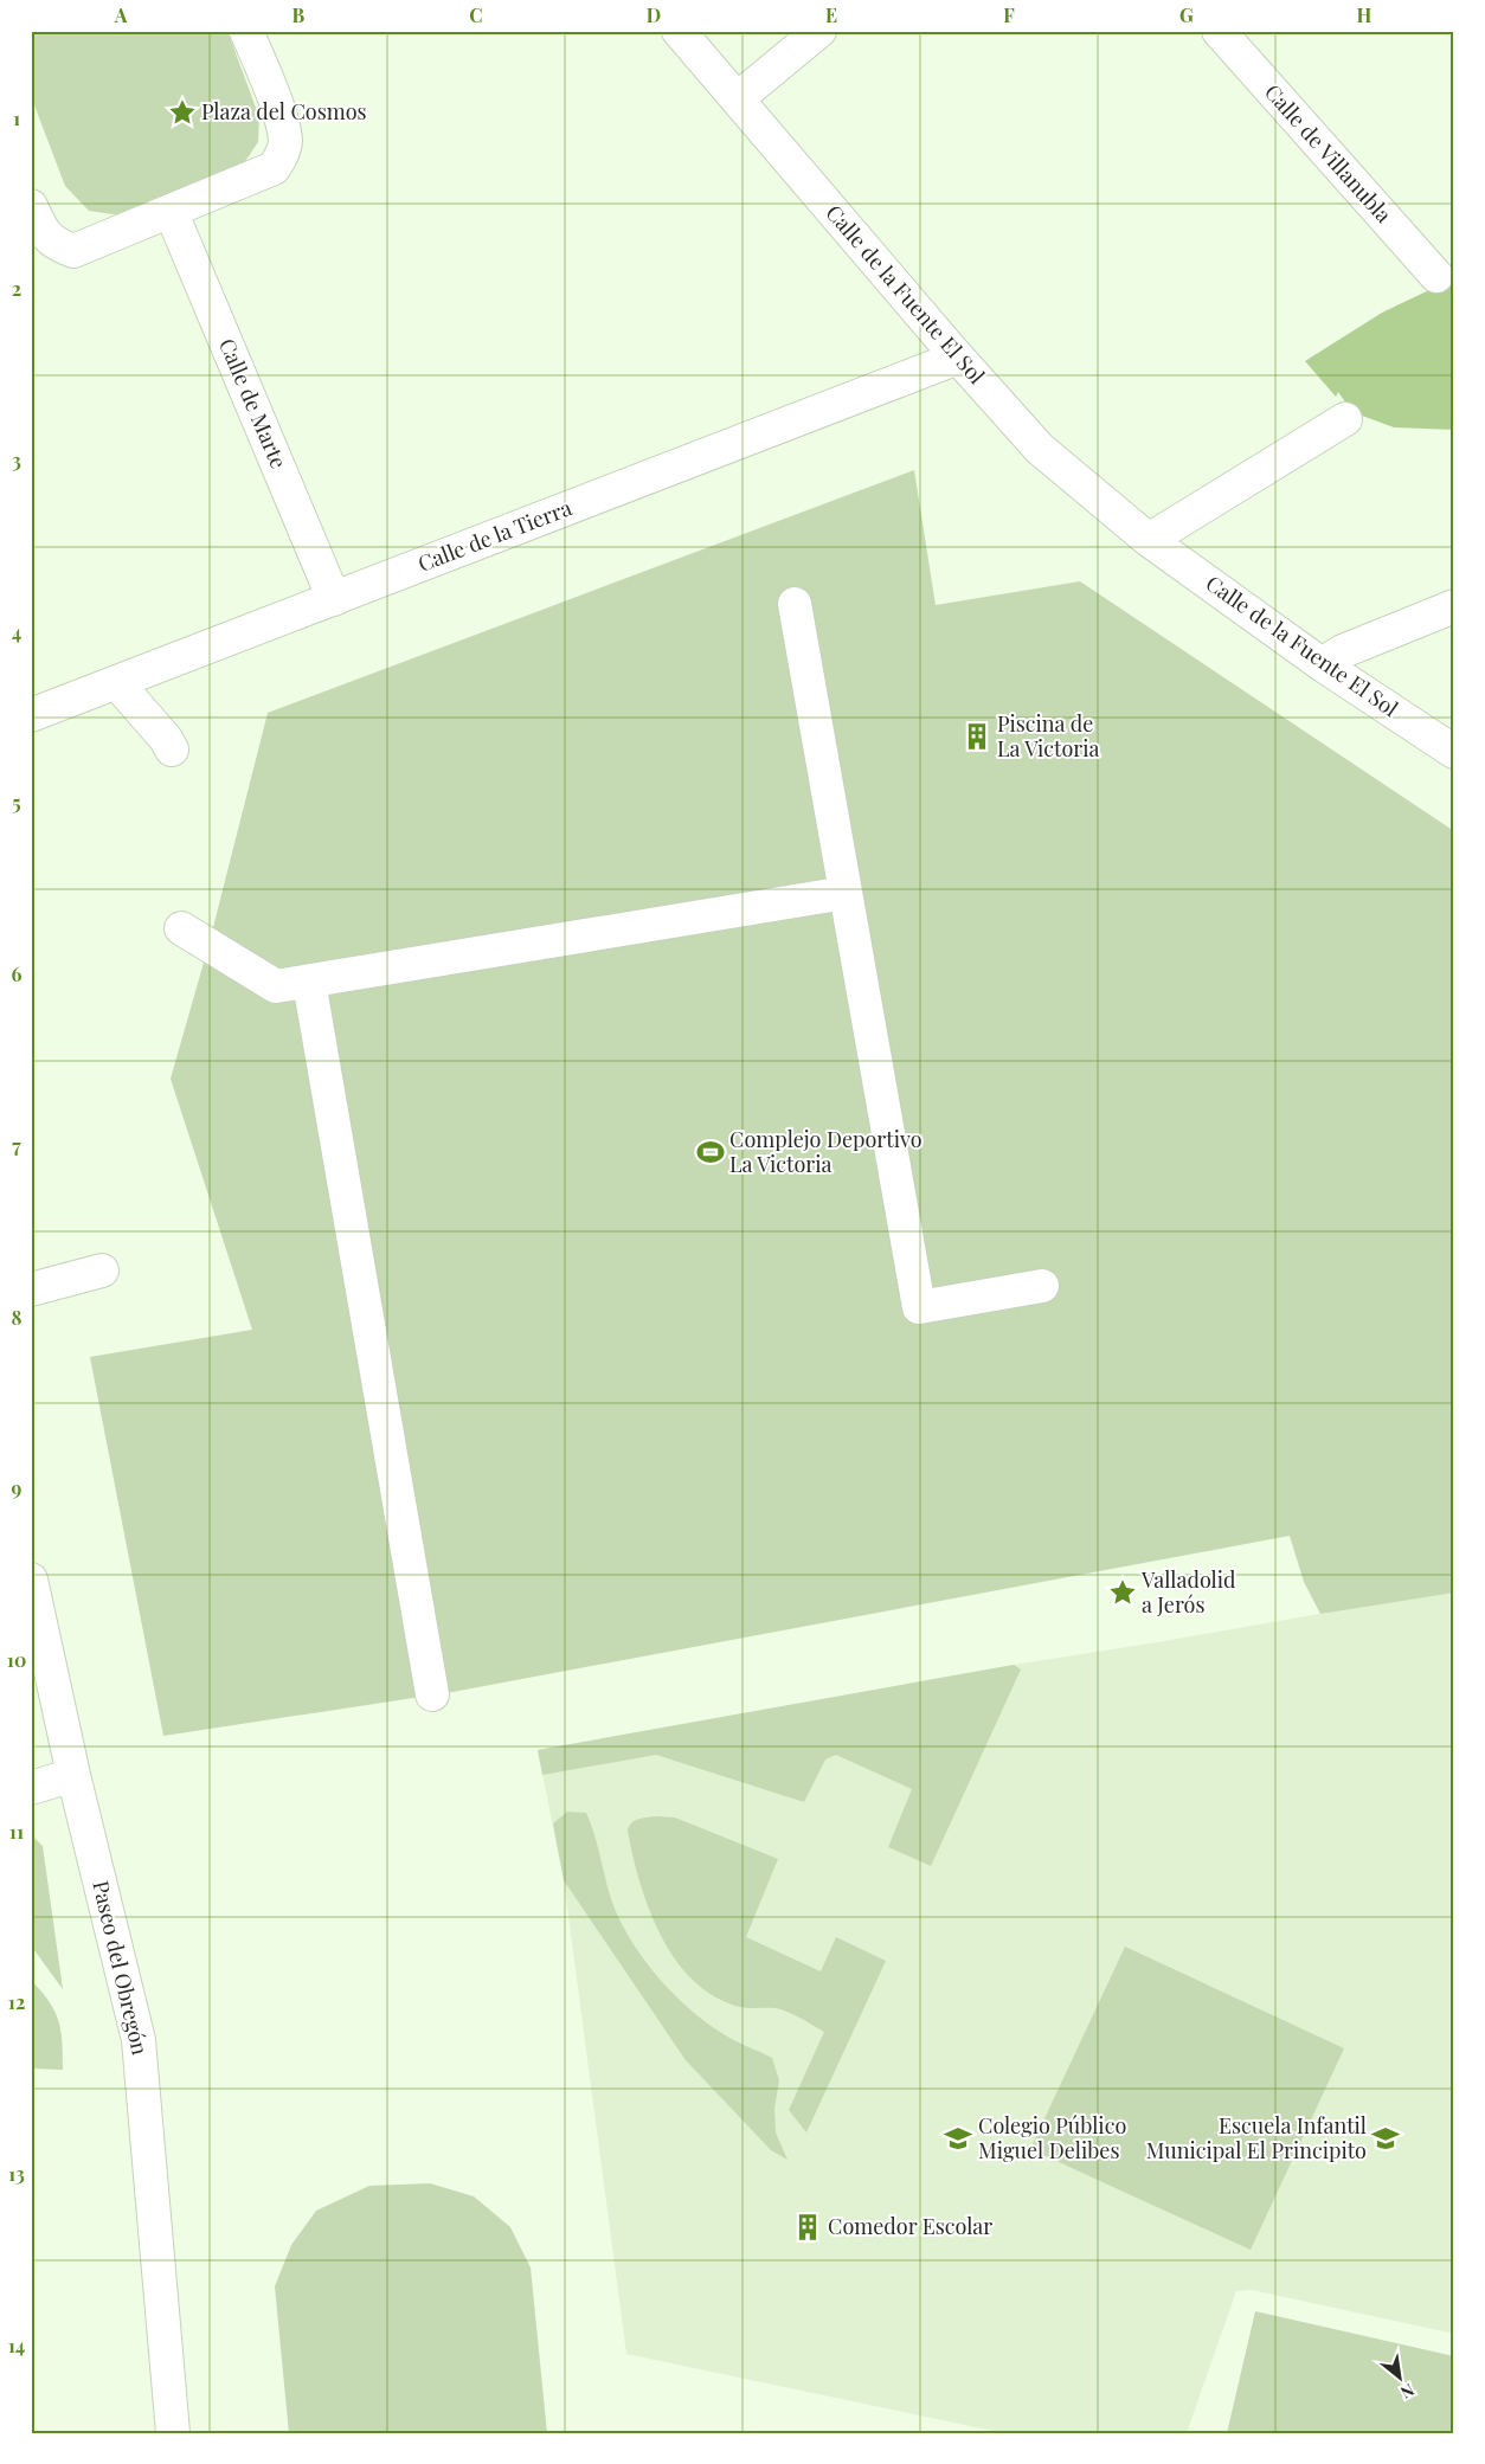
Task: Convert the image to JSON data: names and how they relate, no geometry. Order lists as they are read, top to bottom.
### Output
{
  "streets": {
    "street": [
      "Calle de Villanubla",
      "Calle de la Fuente El Sol",
      "Calle de Marte",
      "Calle de la Tierra",
      "Paseo del Obregón"
    ]
  },
  "crossings": [
    ["Calle de la Fuente El Sol", "Calle de la Tierra"],
    ["Calle de Marte", "Calle de la Tierra"]
  ],
  "places": {
    "place": ["Plaza del Cosmos", "Valladolid a Jerós"],
    "building": ["Piscina de La Victoria", "Comedor Escolar"],
    "sports": ["Complejo Deportivo La Victoria"],
    "school or university": ["Colegio Público Miguel Delibes", "Escuela Infantil Municipal El Principito"]
  },
  "north": "bottom right",
  "grid": {
    "columns": [
      "A",
      "B",
      "C",
      "D",
      "E",
      "F",
      "G",
      "H"
    ],
    "rows": [
      "1",
      "2",
      "3",
      "4",
      "5",
      "6",
      "7",
      "8",
      "9",
      "10",
      "11",
      "12",
      "13",
      "14"
    ]
  }
}
